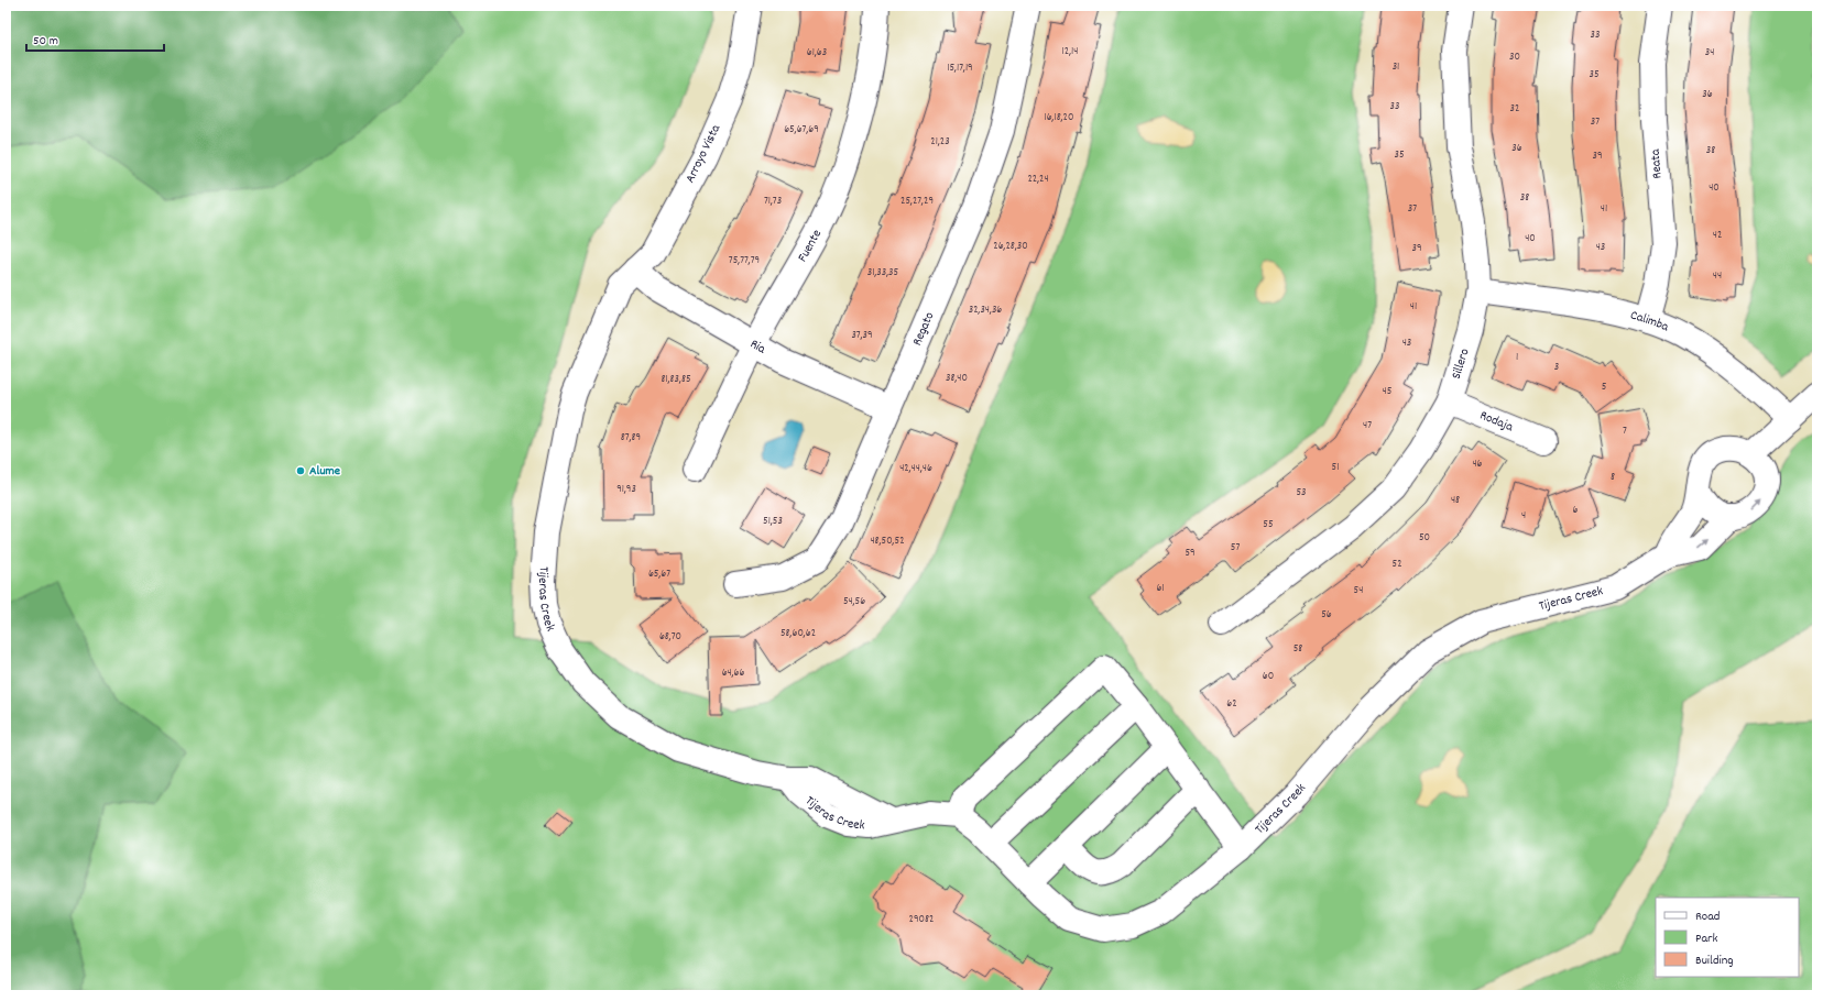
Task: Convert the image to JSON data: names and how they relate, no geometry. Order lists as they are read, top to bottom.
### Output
{
  "streets": {
    "street": [
      "Arroyo Vista",
      "Reata",
      "Fuente",
      "Calimba",
      "Regato",
      "Ria",
      "Sillero",
      "Rodaja",
      "Tijeras Creek"
    ]
  },
  "crossings": [
    ["Arroyo Vista", "Ria"],
    ["Arroyo Vista", "Tijeras Creek"],
    ["Reata", "Calimba"],
    ["Fuente", "Ria"],
    ["Calimba", "Sillero"],
    ["Regato", "Ria"],
    ["Ria", "Tijeras Creek"],
    ["Sillero", "Rodaja"]
  ],
  "places": ["Alume"],
  "house_numbers": [
    "33",
    "12,14",
    "61,63",
    "34",
    "30",
    "31",
    "15,17,19",
    "35",
    "36",
    "33",
    "32",
    "16,18,20",
    "37",
    "65,67,69",
    "21,23",
    "36",
    "38",
    "35",
    "39",
    "22,24",
    "40",
    "38",
    "71,73",
    "25,27,29",
    "37",
    "41",
    "42",
    "40",
    "26,28,30",
    "43",
    "39",
    "75,77,79",
    "31,33,35",
    "44",
    "41",
    "32,34,36",
    "37,39",
    "43",
    "1",
    "3",
    "38,40",
    "81,83,85",
    "5",
    "45",
    "47",
    "7",
    "87,89",
    "46",
    "51",
    "42,44,46",
    "8",
    "91,93",
    "53",
    "48",
    "6",
    "4",
    "51,53",
    "55",
    "50",
    "48,50,52",
    "57",
    "59",
    "52",
    "65,67",
    "61",
    "54",
    "54,56",
    "56",
    "58,60,62",
    "68,70",
    "58",
    "64,66",
    "60",
    "62",
    "29082"
  ],
  "legend": ["Road", "Park", "Building"],
  "scale_bar": "50 m"
}
